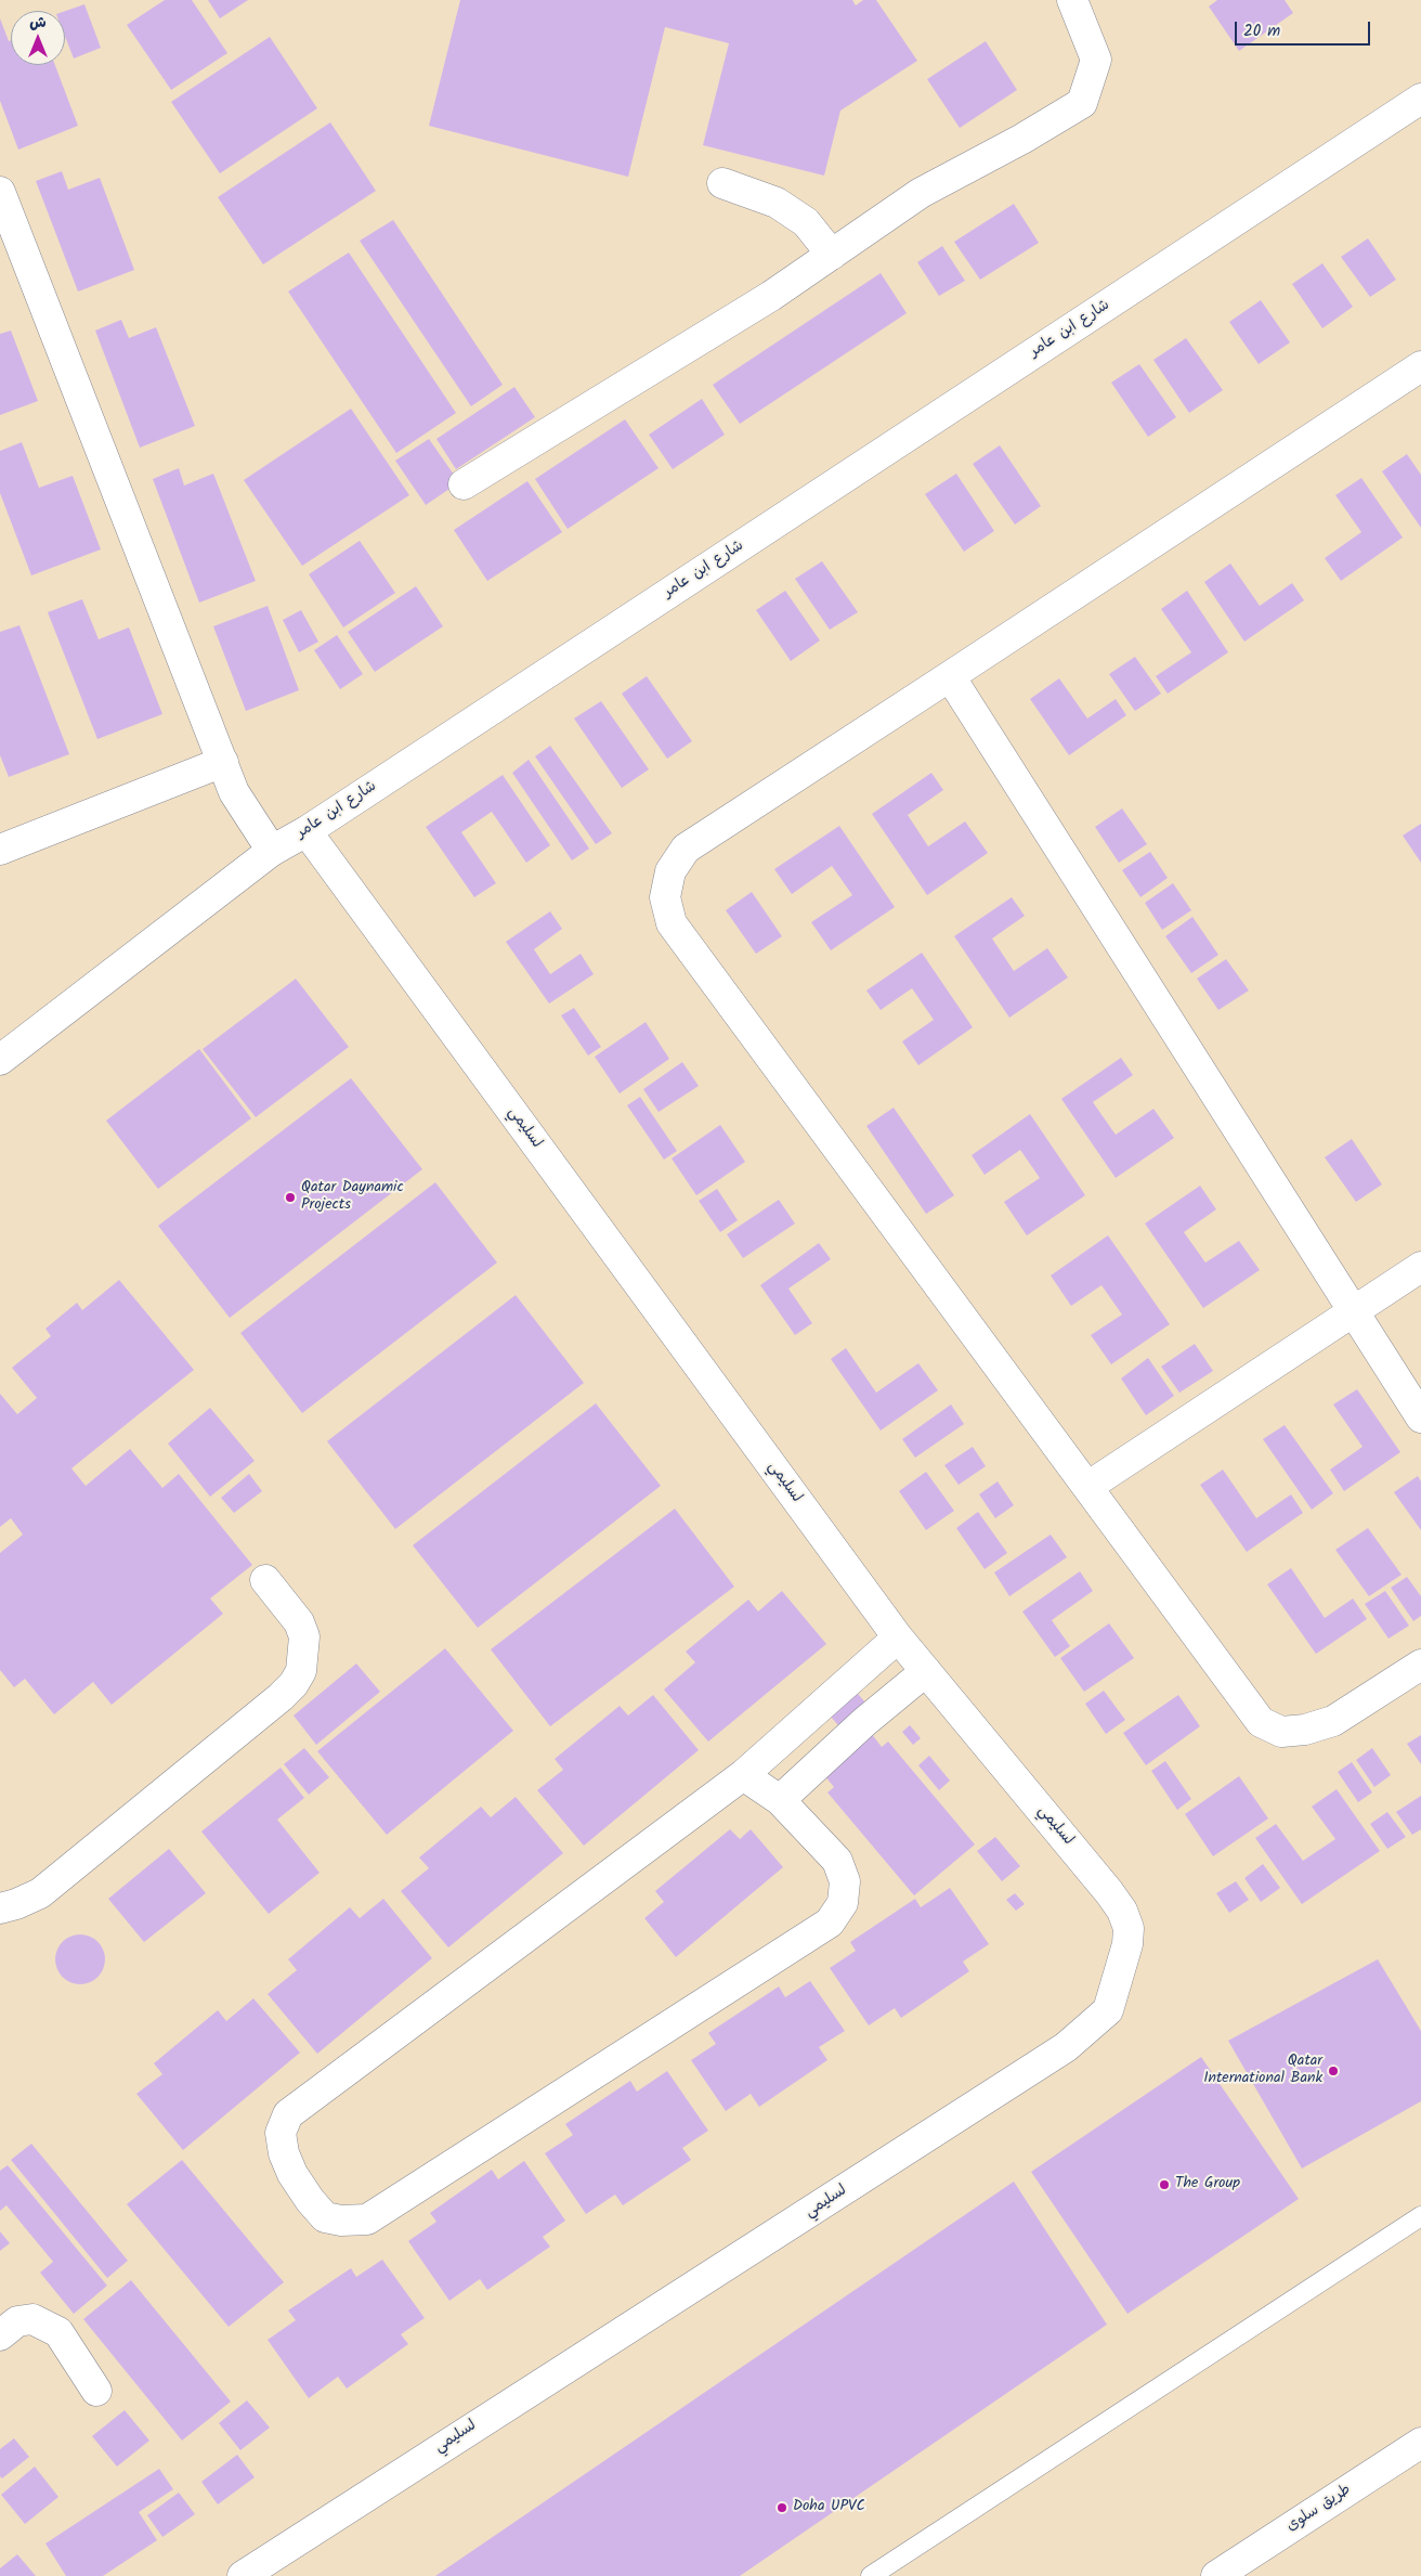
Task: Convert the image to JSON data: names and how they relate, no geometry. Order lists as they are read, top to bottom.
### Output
{
  "streets": {
    "street": ["شارع ابن عامر", "لسليمي", "طريق سلوى"]
  },
  "crossings": [
    ["شارع ابن عامر", "لسليمي"]
  ],
  "places": [
    "Qatar Daynamic Projects",
    "Qatar International Bank",
    "The Group",
    "Doha UPVC"
  ],
  "scale_bar": "20 m",
  "north": "top"
}
